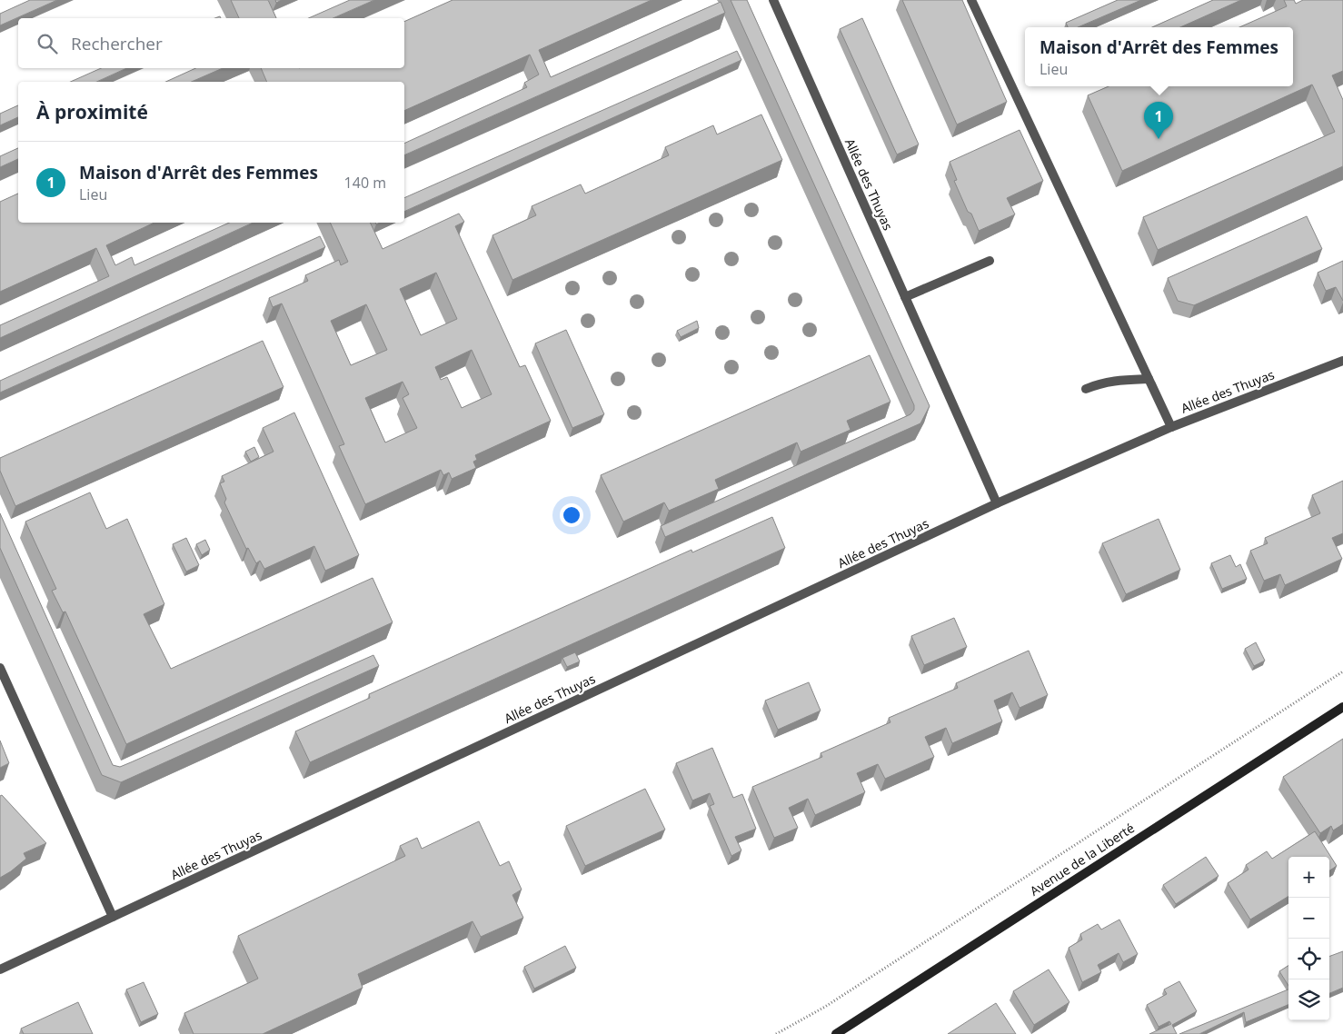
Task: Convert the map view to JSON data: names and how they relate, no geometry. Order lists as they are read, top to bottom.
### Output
{
  "streets": {
    "main road": ["Avenue de la Liberté"],
    "lane": ["Allée des Thuyas"]
  },
  "page": {
    "search": "Rechercher",
    "popup": ["Maison d'Arrêt des Femmes", "Lieu"],
    "heading": "À proximité",
    "pins": "1",
    "list": [
      {
        "mark": "1",
        "name": "Maison d'Arrêt des Femmes",
        "note": "Lieu",
        "value": "140 m"
      }
    ],
    "map_buttons": ["+", "−"]
  }
}
